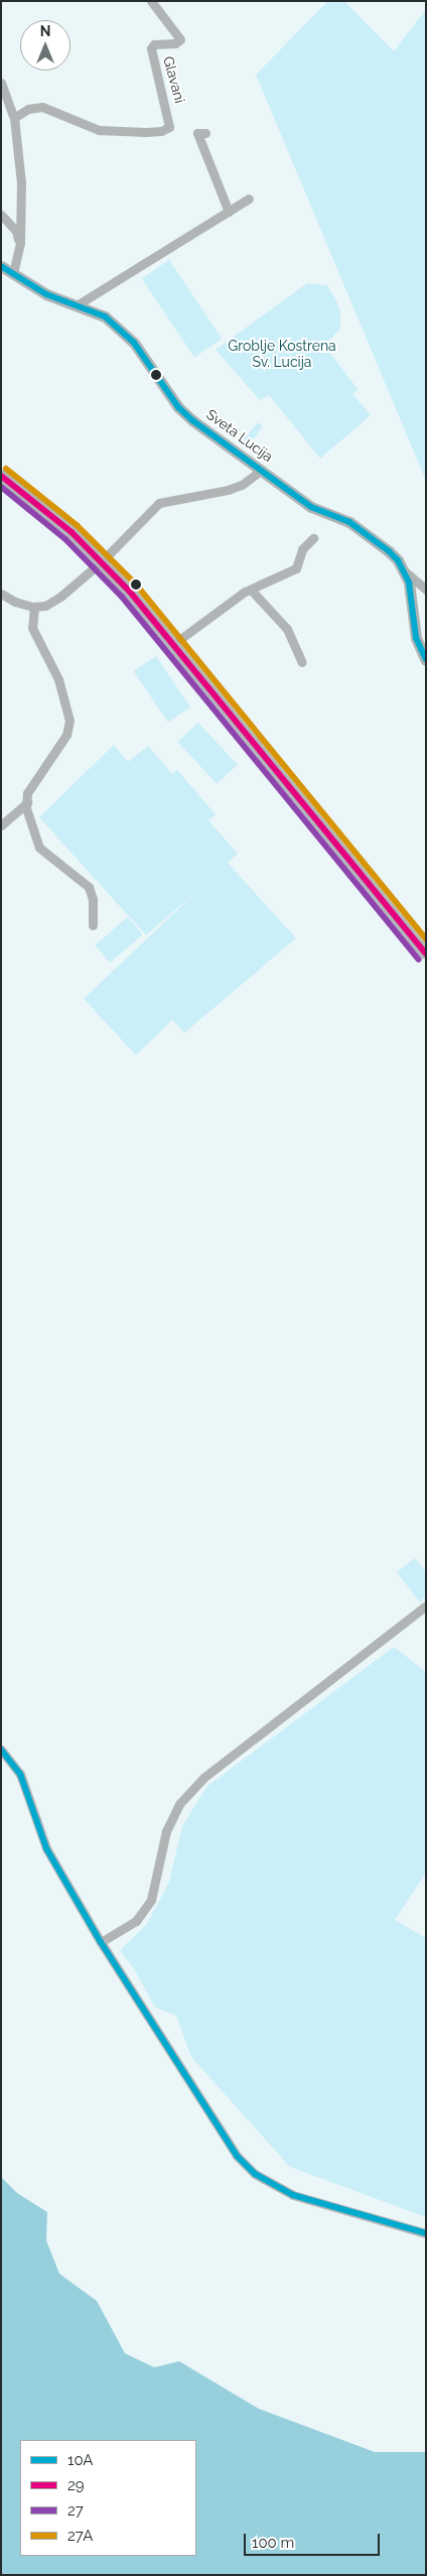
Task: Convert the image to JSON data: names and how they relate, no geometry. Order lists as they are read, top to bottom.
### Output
{
  "streets": {
    "street": ["Glavani", "Sveta Lucija"]
  },
  "parks": ["Groblje Kostrena Sv. Lucija"],
  "lines": [
    "transit line 10A",
    "transit line 27A",
    "transit line 29",
    "transit line 27"
  ],
  "legend": [
    "10A",
    "29",
    "27",
    "27A"
  ],
  "scale_bar": "100 m",
  "north": "top"
}
